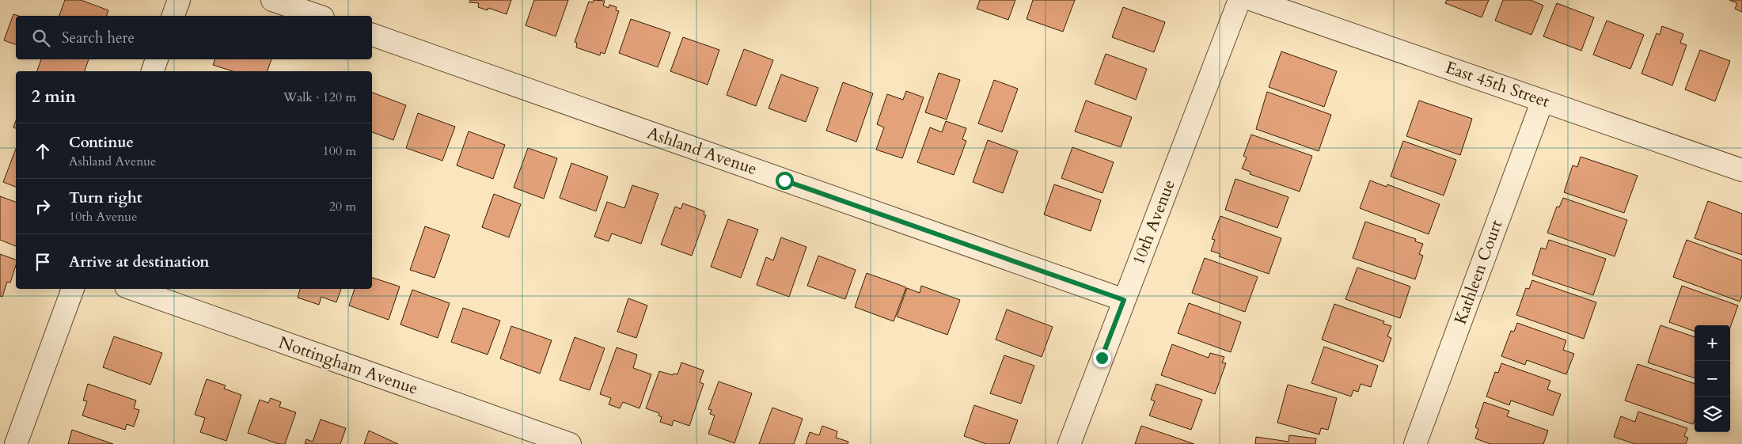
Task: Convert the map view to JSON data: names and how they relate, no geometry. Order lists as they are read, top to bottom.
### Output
{
  "streets": {
    "street": [
      "East 45th Street",
      "Ashland Avenue",
      "10th Avenue",
      "Kathleen Court",
      "Nottingham Avenue"
    ]
  },
  "crossings": [
    ["East 45th Street", "Kathleen Court"],
    ["Ashland Avenue", "10th Avenue"]
  ],
  "page": {
    "search": "Search here",
    "heading": ["2 min", "Walk · 120 m"],
    "list": [
      ["Continue", "Ashland Avenue", "100 m"],
      ["Turn right", "10th Avenue", "20 m"],
      "Arrive at destination"
    ],
    "map_buttons": ["+", "−"]
  }
}
